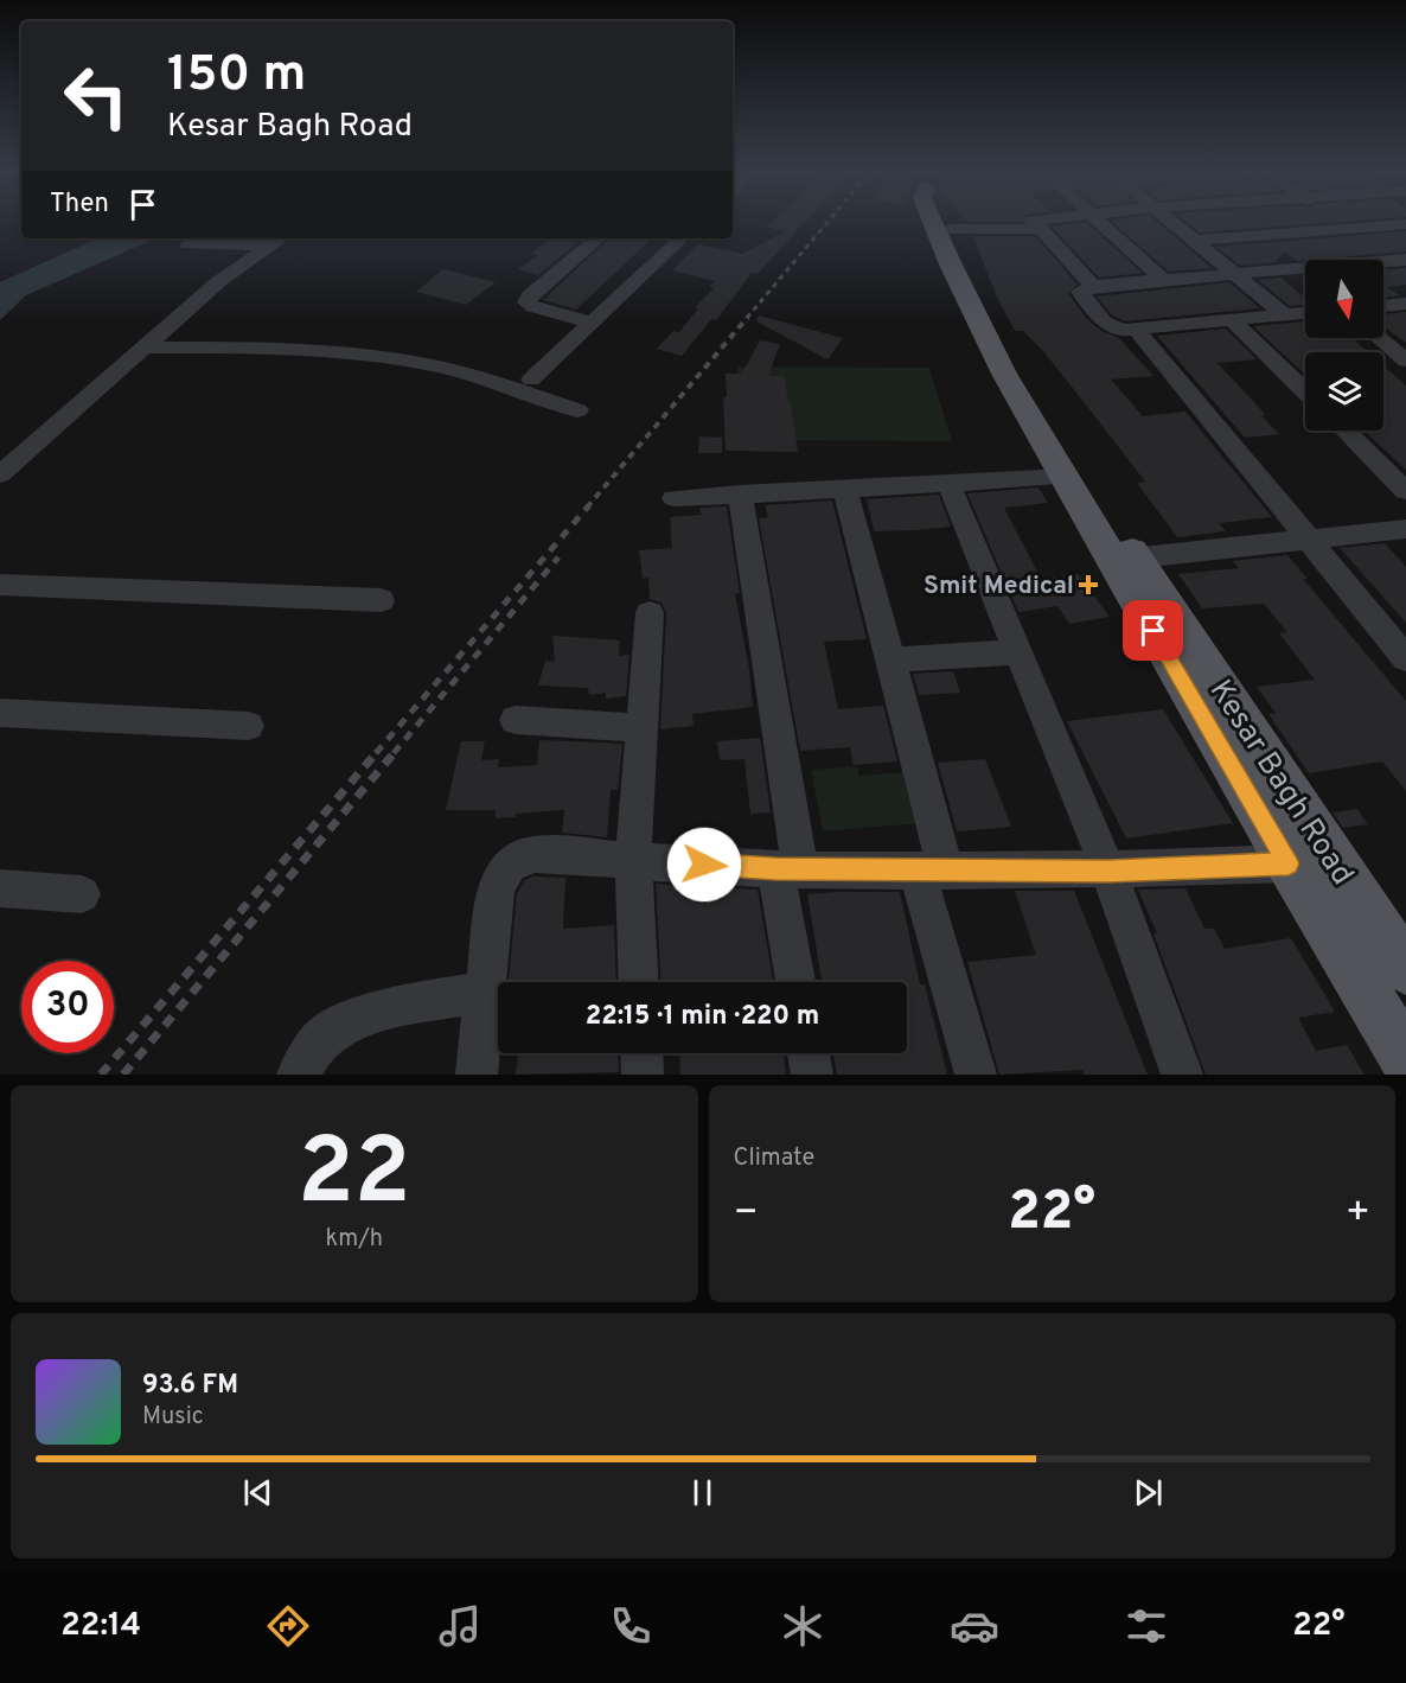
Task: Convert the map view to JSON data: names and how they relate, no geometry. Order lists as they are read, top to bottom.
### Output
{
  "streets": {
    "main road": ["Kesar Bagh Road"]
  },
  "places": {
    "health": ["Smit Medical"]
  },
  "north": "bottom",
  "page": {
    "turn": ["150 m", "Kesar Bagh Road"],
    "then": "Then",
    "limit": "30",
    "trip": "22:15 · 1 min · 220 m",
    "tile": [
      ["22", "km/h"],
      "Climate"
    ],
    "heat": ["−", "22°", "+"],
    "song": ["93.6 FM", "Music"],
    "tabs": ["22:14", "22°"]
  }
}
